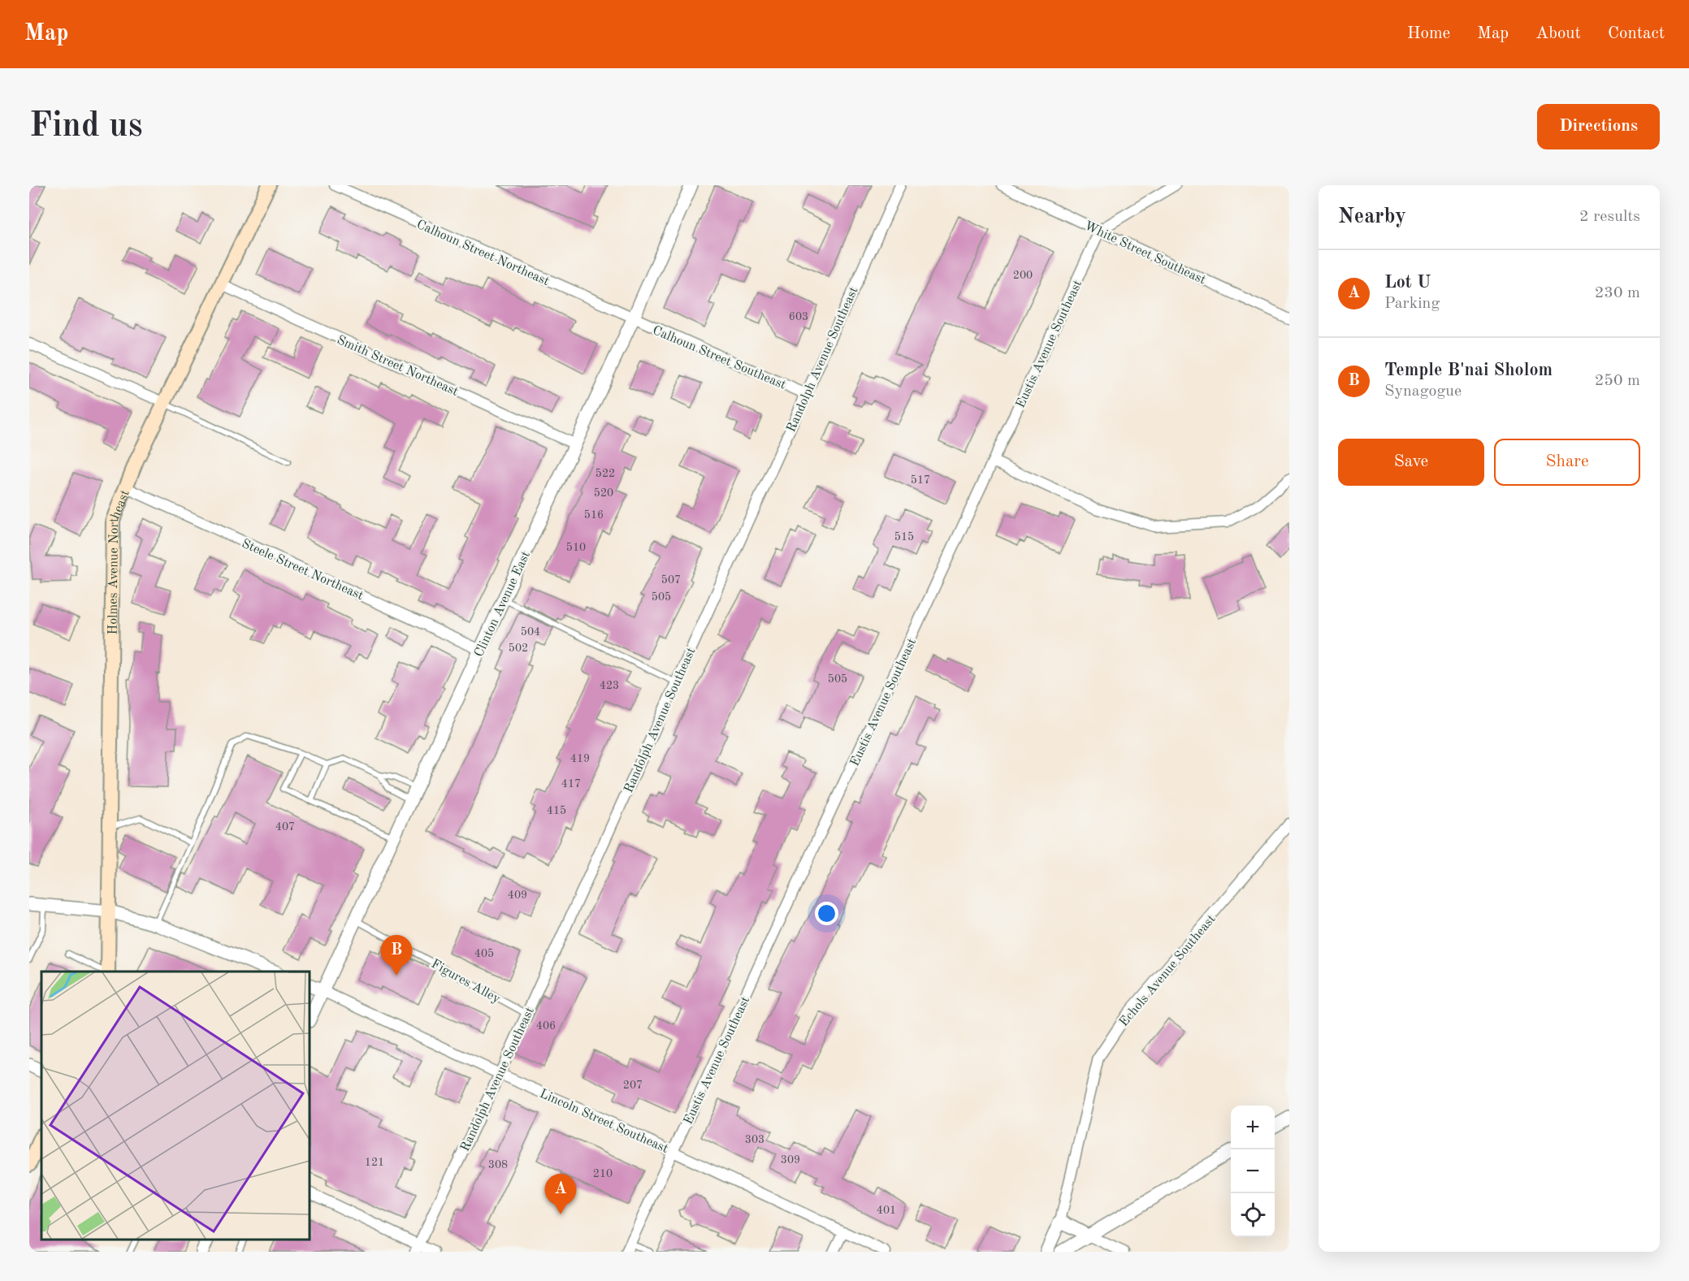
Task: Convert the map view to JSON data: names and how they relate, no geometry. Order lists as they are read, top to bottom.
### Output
{
  "streets": {
    "main road": ["Holmes Avenue Northeast"],
    "street": [
      "Calhoun Street Northeast",
      "White Street Southeast",
      "Eustis Avenue Southeast",
      "Calhoun Street Southeast",
      "Randolph Avenue Southeast",
      "Smith Street Northeast",
      "Steele Street Northeast",
      "Clinton Avenue East",
      "Echols Avenue Southeast",
      "Lincoln Street Southeast"
    ],
    "lane": ["Figures Alley"]
  },
  "crossings": [
    ["Calhoun Street Northeast", "Calhoun Street Southeast"],
    ["Calhoun Street Northeast", "Clinton Avenue East"],
    ["White Street Southeast", "Eustis Avenue Southeast"],
    ["Eustis Avenue Southeast", "Lincoln Street Southeast"],
    ["Calhoun Street Southeast", "Randolph Avenue Southeast"],
    ["Calhoun Street Southeast", "Clinton Avenue East"],
    ["Randolph Avenue Southeast", "Figures Alley"],
    ["Randolph Avenue Southeast", "Lincoln Street Southeast"],
    ["Smith Street Northeast", "Holmes Avenue Northeast"],
    ["Smith Street Northeast", "Clinton Avenue East"],
    ["Holmes Avenue Northeast", "Steele Street Northeast"],
    ["Steele Street Northeast", "Clinton Avenue East"],
    ["Clinton Avenue East", "Figures Alley"],
    ["Clinton Avenue East", "Lincoln Street Southeast"]
  ],
  "house_numbers": [
    "200",
    "603",
    "522",
    "517",
    "520",
    "516",
    "515",
    "510",
    "507",
    "505",
    "504",
    "502",
    "505",
    "423",
    "419",
    "417",
    "415",
    "407",
    "409",
    "405",
    "406",
    "207",
    "303",
    "309",
    "121",
    "308",
    "210",
    "401"
  ],
  "page": {
    "header": "Map",
    "nav": [
      "Home",
      "Map",
      "About",
      "Contact"
    ],
    "buttons": [
      "Directions",
      ["Save", "Share"]
    ],
    "title": "Find us",
    "heading": ["Nearby", "2 results"],
    "list": [
      {
        "mark": "A",
        "name": "Lot U",
        "note": "Parking",
        "value": "230 m"
      },
      {
        "mark": "B",
        "name": "Temple B'nai Sholom",
        "note": "Synagogue",
        "value": "250 m"
      }
    ],
    "pins": ["B", "A"],
    "map_buttons": ["+", "−"]
  }
}
